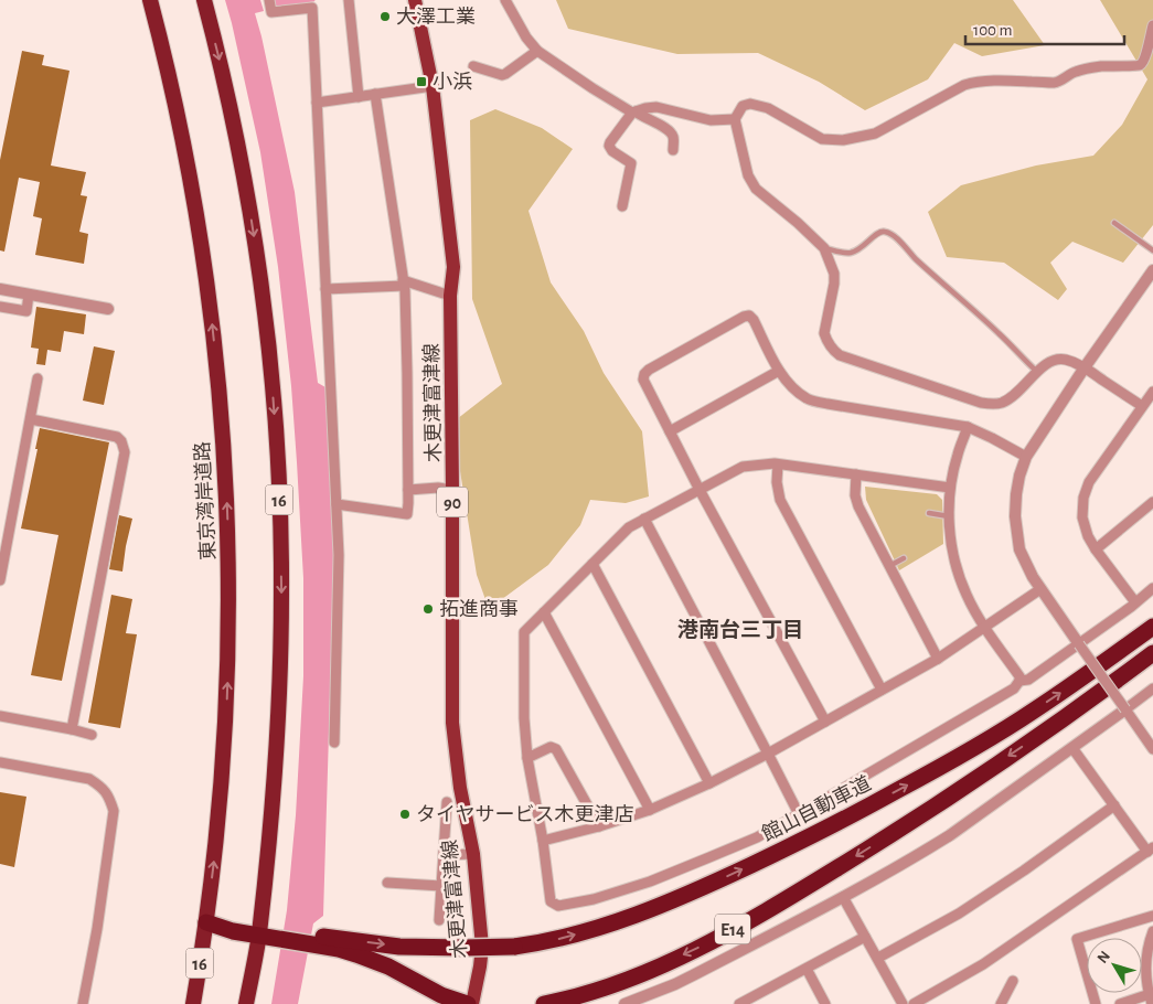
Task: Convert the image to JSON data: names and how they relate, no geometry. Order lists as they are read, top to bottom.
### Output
{
  "streets": {
    "highway": [
      "16",
      "東京湾岸道路",
      "館山自動車道",
      "E14"
    ],
    "main road": ["木更津富津線", "90"]
  },
  "districts": ["港南台三丁目"],
  "places": {
    "other": ["大澤工業", "拓進商事", "タイヤサービス木更津店"],
    "transit": ["小浜"]
  },
  "scale_bar": "100 m",
  "north": "top left"
}
